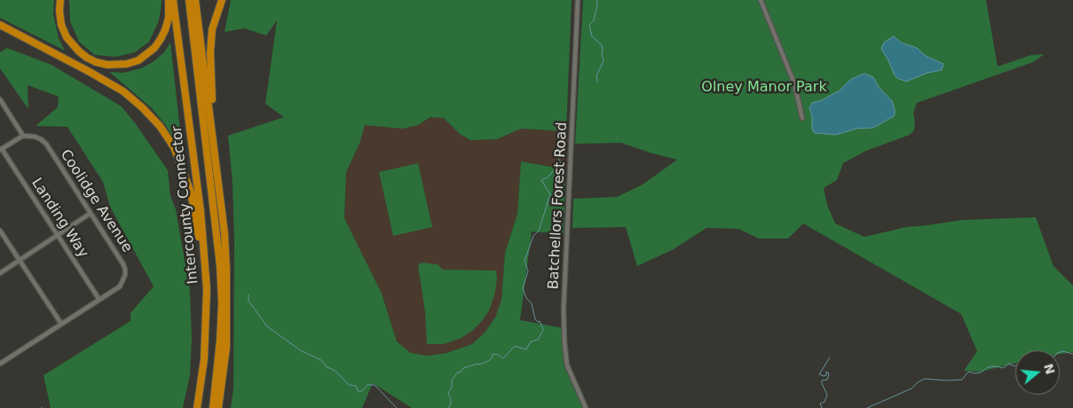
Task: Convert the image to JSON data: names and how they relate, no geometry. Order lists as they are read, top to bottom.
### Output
{
  "streets": {
    "highway": ["Intercounty Connector"],
    "street": ["Coolidge Avenue", "Batchellors Forest Road", "Landing Way"]
  },
  "crossings": [
    ["Coolidge Avenue", "Landing Way"]
  ],
  "parks": ["Olney Manor Park"],
  "north": "right"
}
